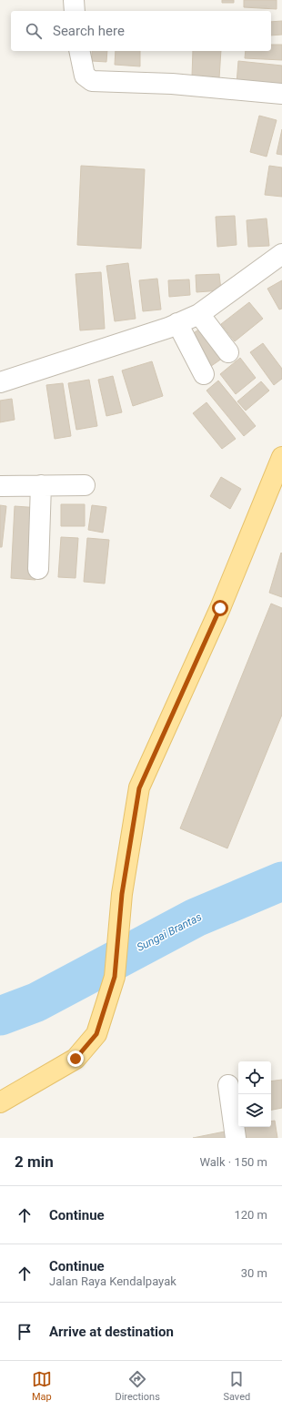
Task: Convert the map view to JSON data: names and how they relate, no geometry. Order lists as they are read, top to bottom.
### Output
{
  "water": ["Sungai Brantas"],
  "page": {
    "search": "Search here",
    "heading": ["2 min", "Walk · 150 m"],
    "list": [
      ["Continue", "120 m"],
      ["Continue", "Jalan Raya Kendalpayak", "30 m"],
      "Arrive at destination"
    ],
    "nav": ["Map", "Directions", "Saved"]
  }
}
